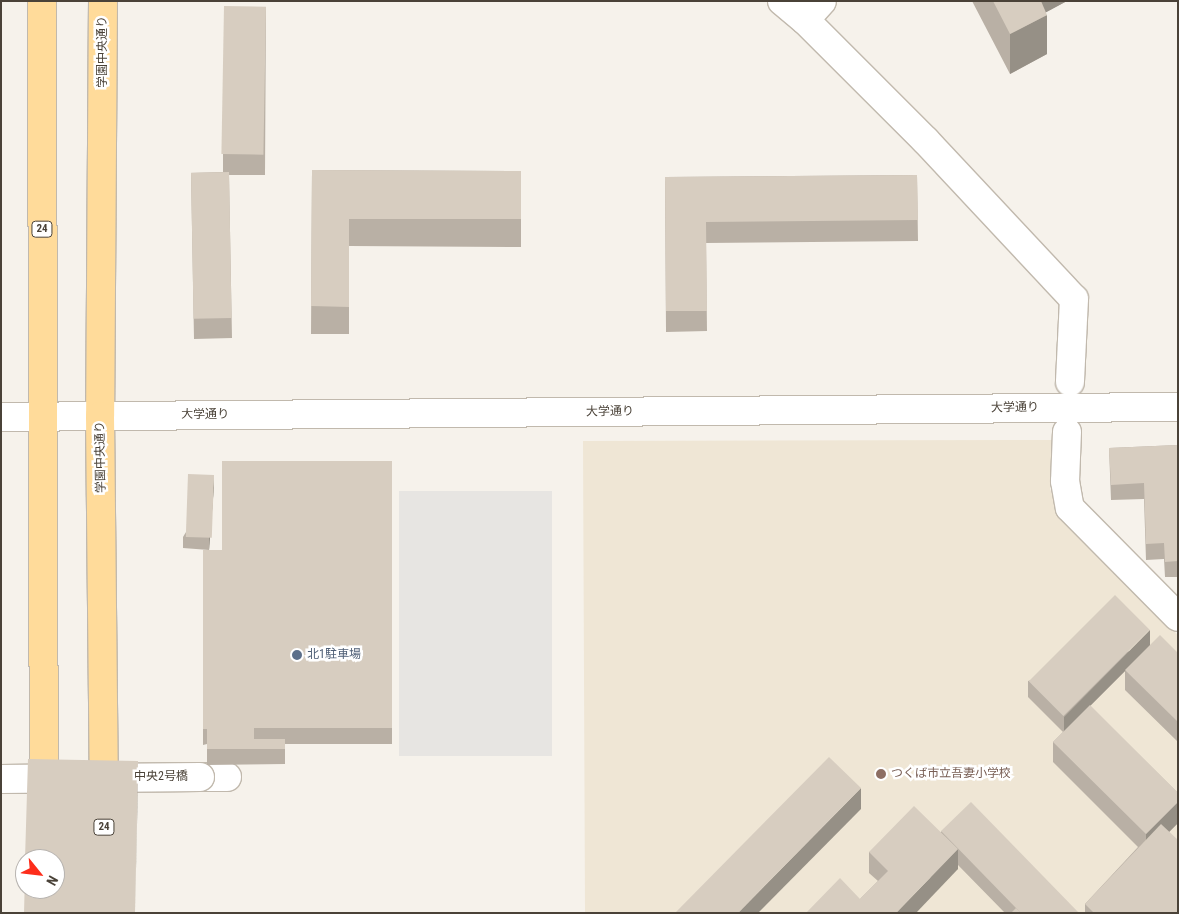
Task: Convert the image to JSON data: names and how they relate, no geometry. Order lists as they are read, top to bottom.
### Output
{
  "streets": {
    "main road": ["学園中央通り", "24"],
    "street": ["大学通り", "中央2号橋"]
  },
  "crossings": [
    ["学園中央通り", "大学通り"],
    ["24", "大学通り"]
  ],
  "places": ["北1駐車場", "つくば市立吾妻小学校"],
  "north": "bottom right"
}
